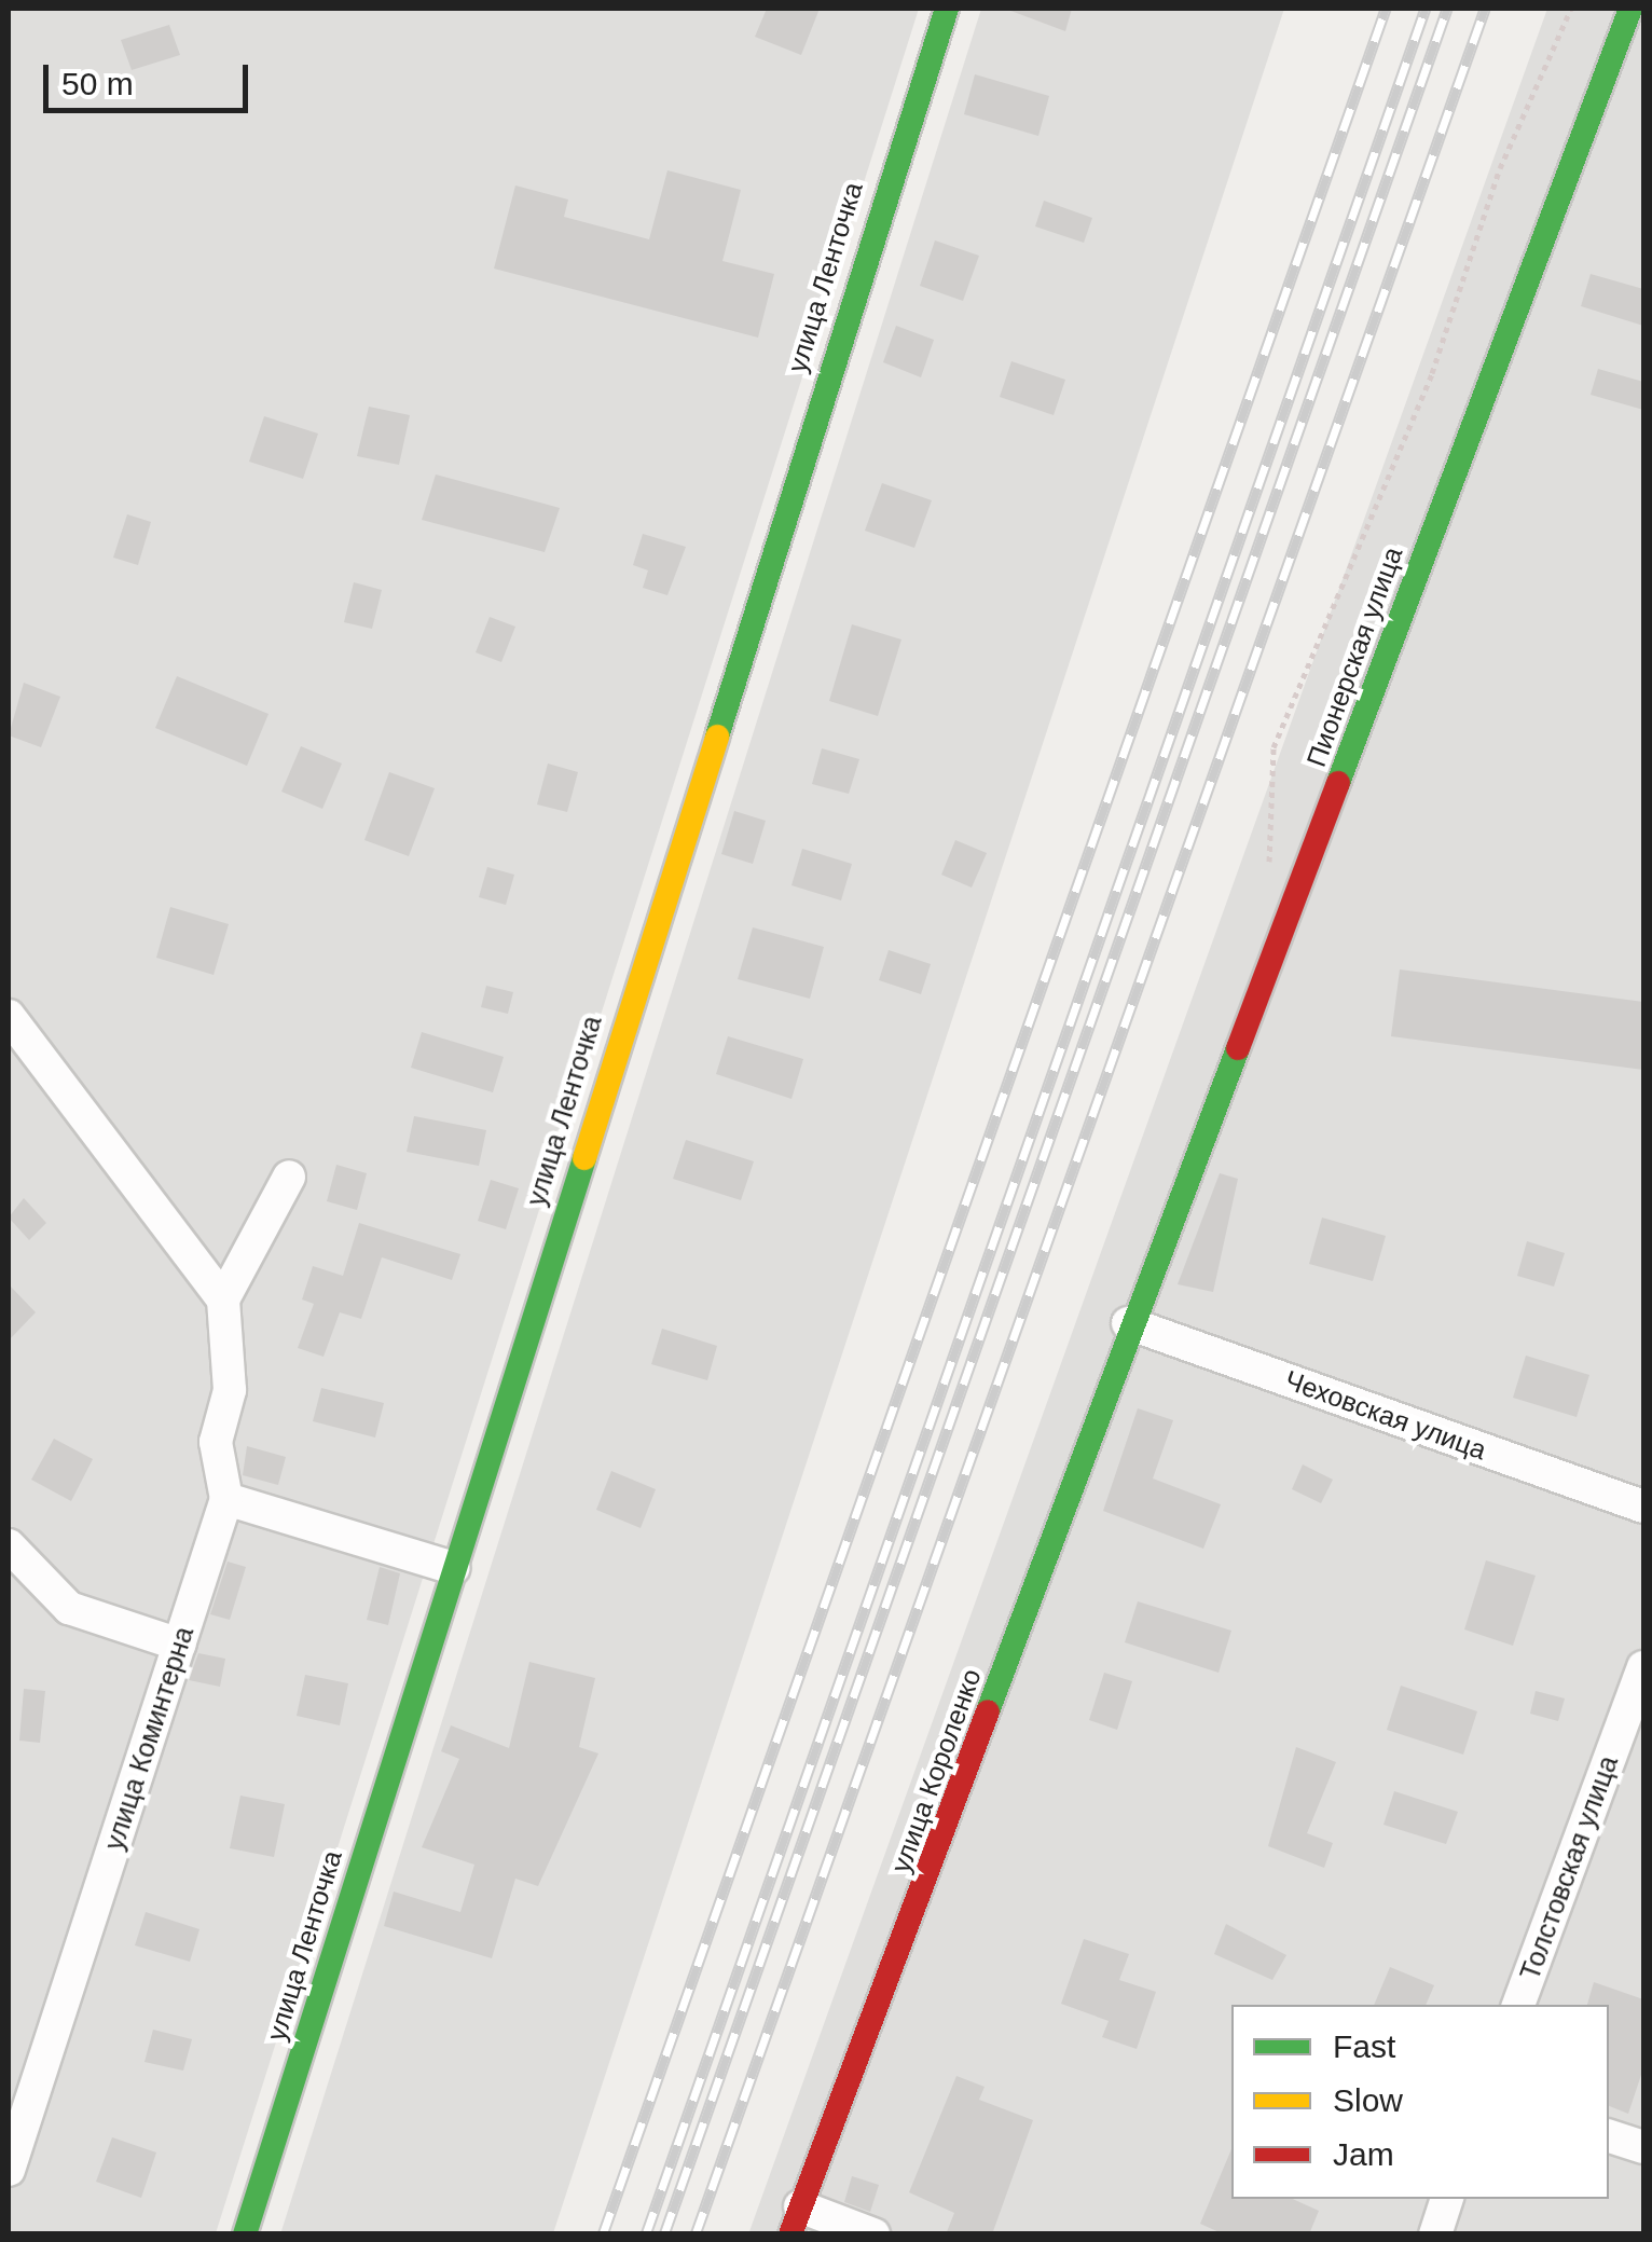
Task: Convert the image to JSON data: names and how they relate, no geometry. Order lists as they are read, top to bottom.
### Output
{
  "streets": {
    "street": [
      "улица Ленточка",
      "Пионерская улица",
      "Чеховская улица",
      "улица Коминтерна",
      "улица Короленко",
      "Толстовская улица"
    ]
  },
  "crossings": [
    ["Пионерская улица", "Чеховская улица"],
    ["Пионерская улица", "улица Короленко"],
    ["Чеховская улица", "улица Короленко"]
  ],
  "legend": ["Fast", "Slow", "Jam"],
  "scale_bar": "50 m"
}
